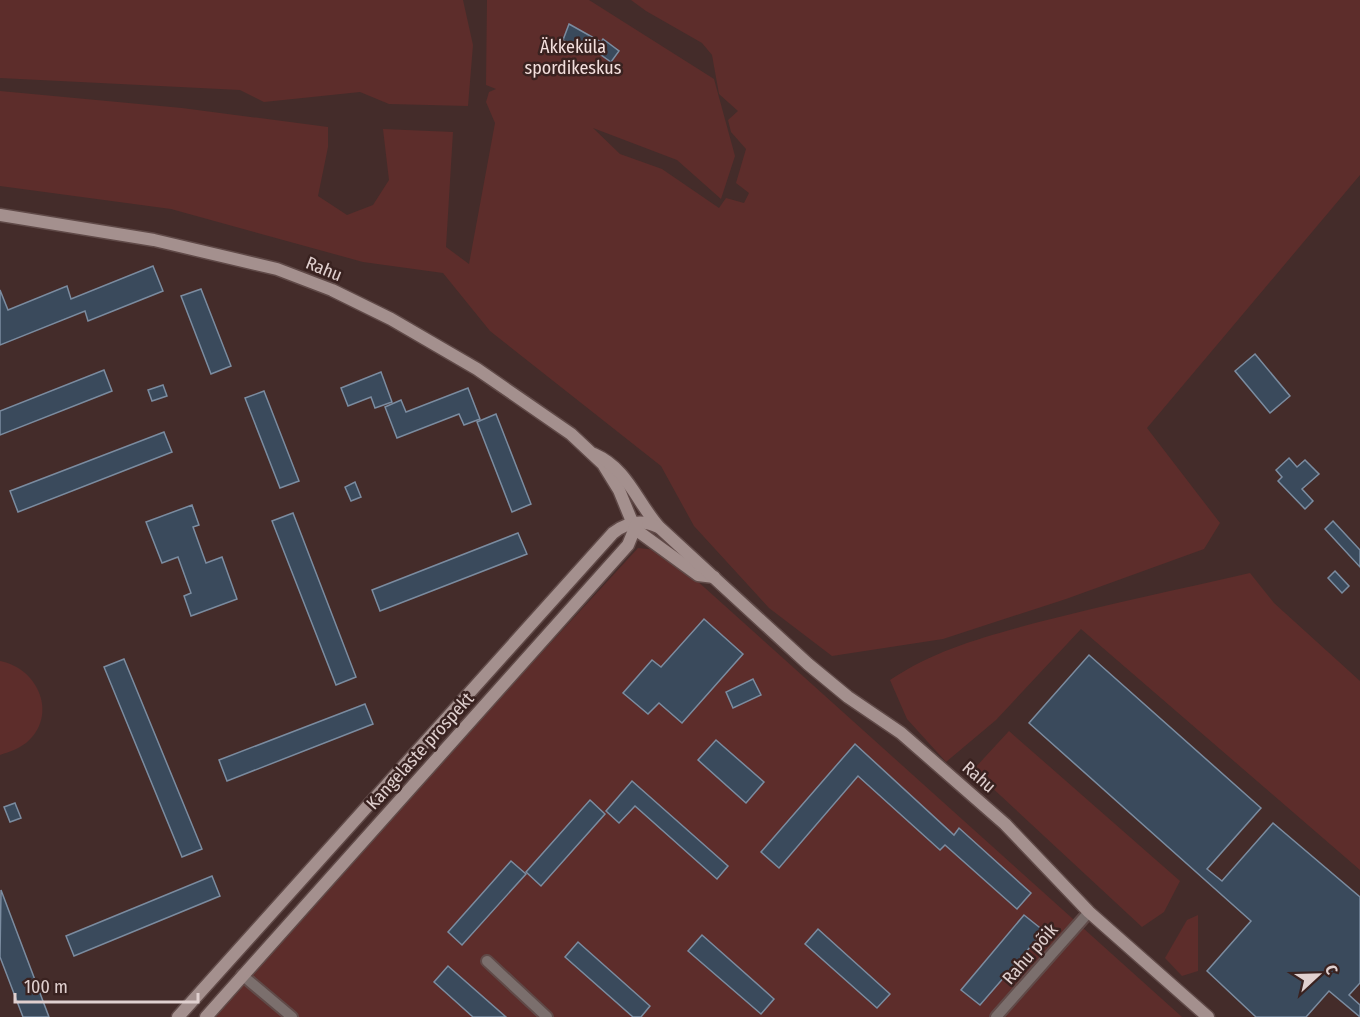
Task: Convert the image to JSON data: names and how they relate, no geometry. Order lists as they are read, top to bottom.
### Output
{
  "streets": {
    "main road": ["Rahu", "Kangelaste prospekt"],
    "street": ["Rahu põik"]
  },
  "crossings": [
    ["Rahu", "Kangelaste prospekt"],
    ["Rahu", "Rahu põik"]
  ],
  "parks": ["Äkkeküla spordikeskus"],
  "scale_bar": "100 m",
  "north": "right"
}
